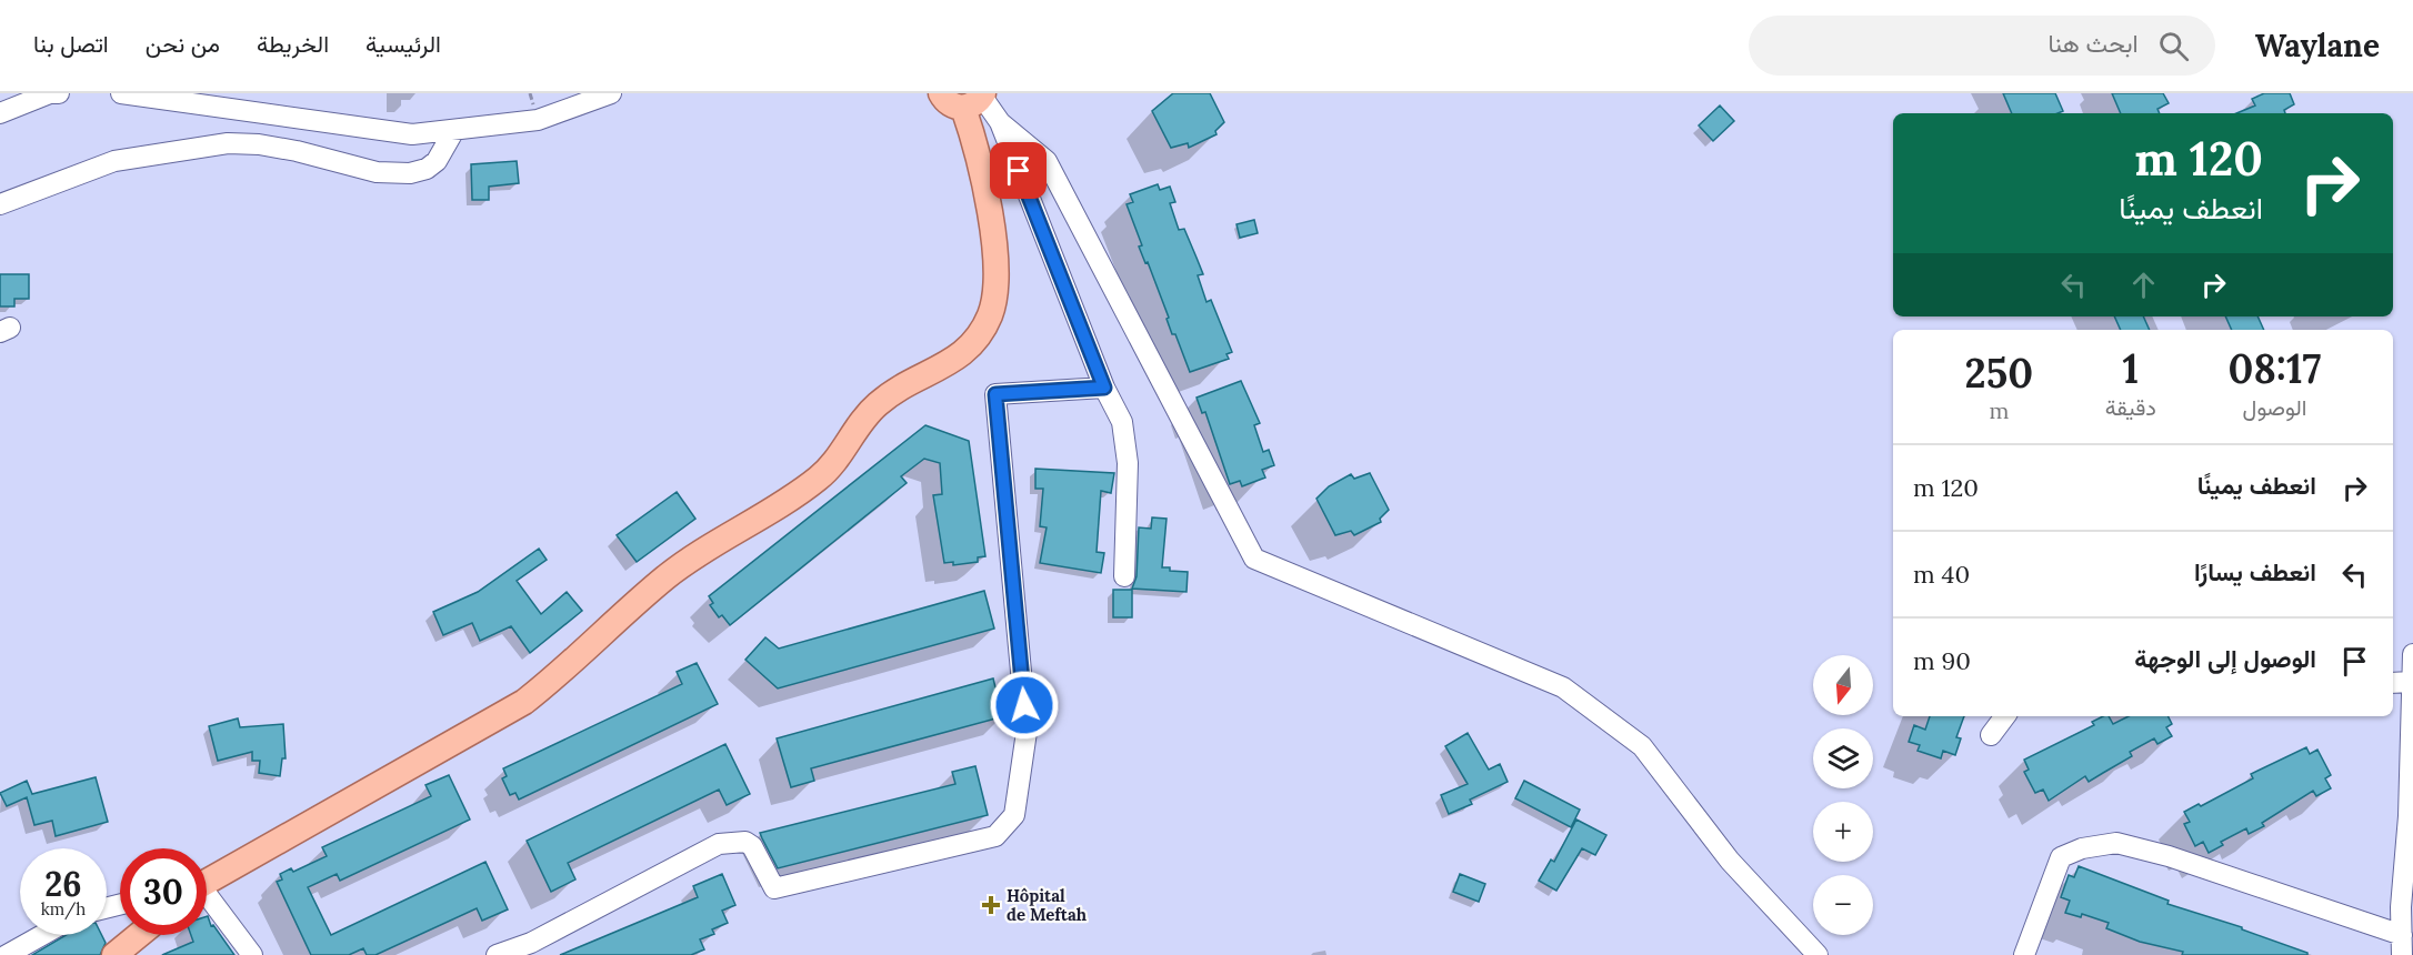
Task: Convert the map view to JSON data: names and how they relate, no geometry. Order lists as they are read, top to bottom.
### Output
{
  "places": {
    "health": ["Hôpital de Meftah"]
  },
  "north": "bottom",
  "page": {
    "header": "Waylane",
    "search": "ابحث هنا",
    "nav": [
      "الرئيسية",
      "الخريطة",
      "من نحن",
      "اتصل بنا"
    ],
    "turn": ["120 m", "انعطف يمينًا"],
    "eta": [
      "08:17",
      "الوصول",
      "1",
      "دقيقة",
      "250",
      "m"
    ],
    "list": [
      {
        "name": "انعطف يمينًا",
        "value": "120 m"
      },
      {
        "name": "انعطف يسارًا",
        "value": "40 m"
      },
      {
        "name": "الوصول إلى الوجهة",
        "value": "90 m"
      }
    ],
    "map_buttons": ["+", "−"],
    "speed": "26 km/h",
    "limit": "30"
  }
}
